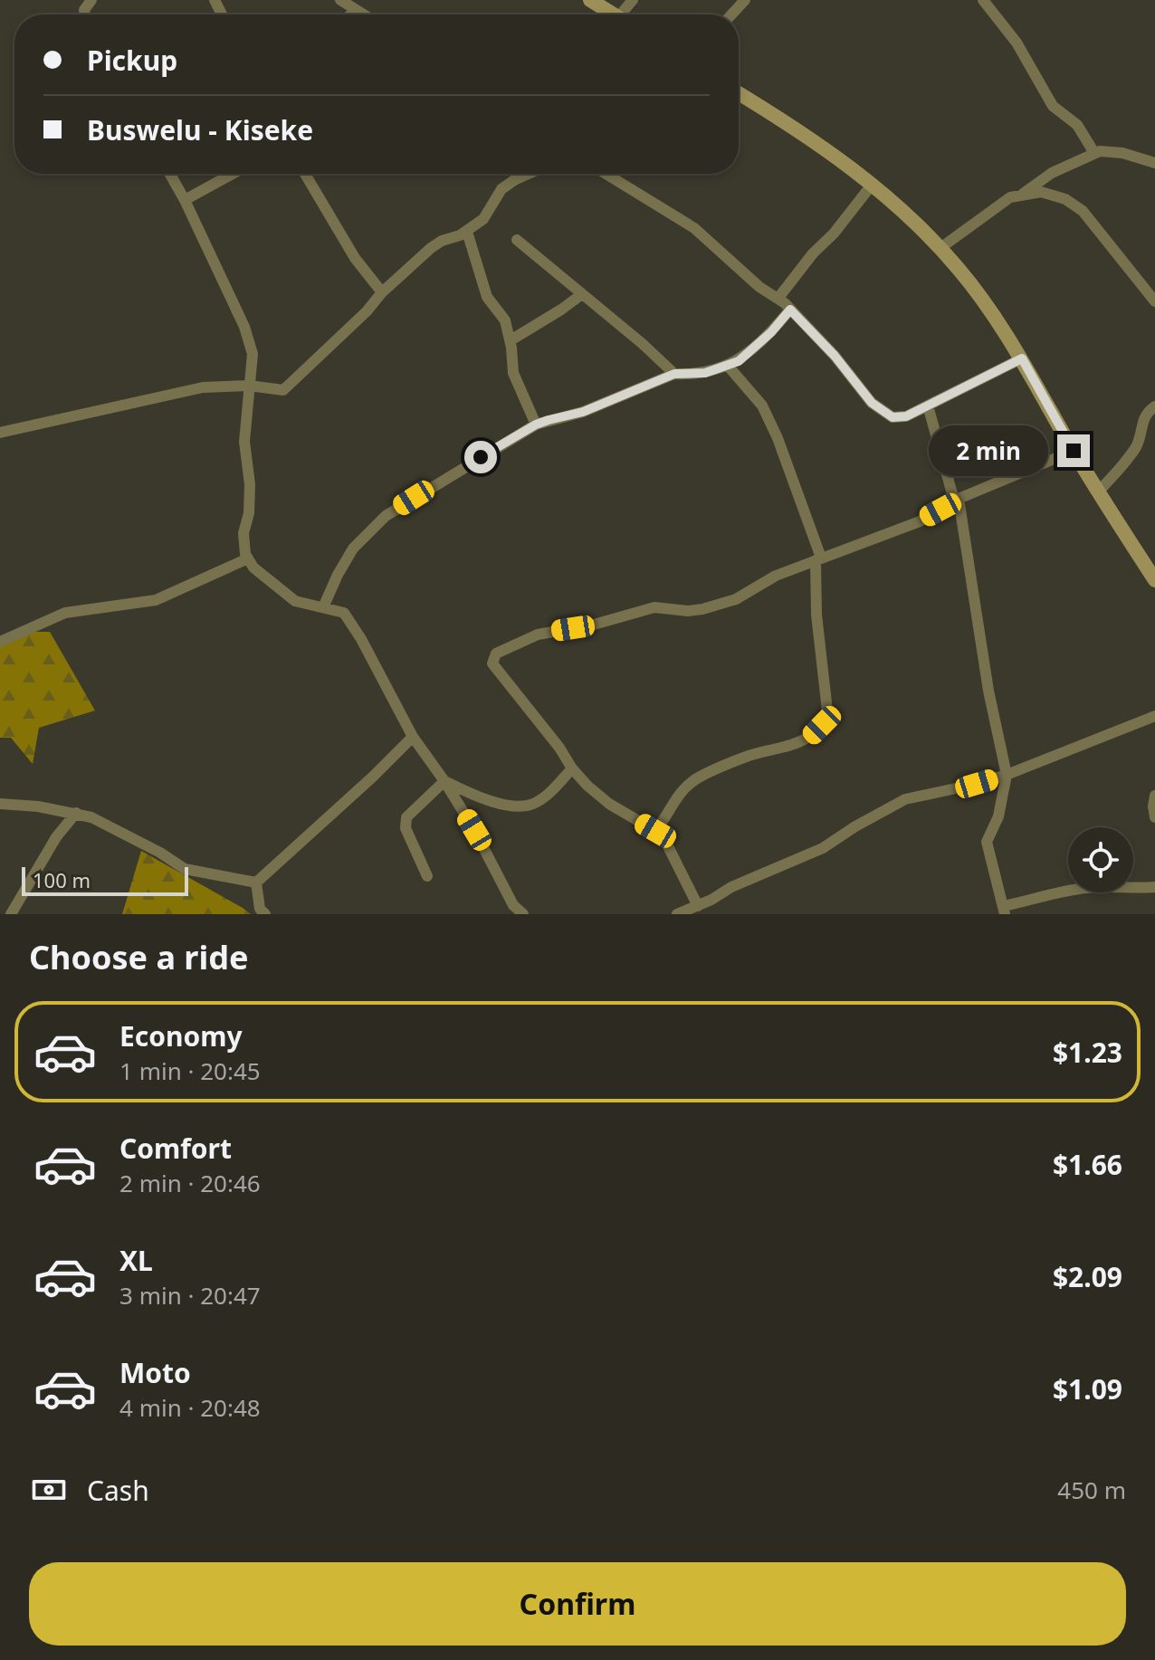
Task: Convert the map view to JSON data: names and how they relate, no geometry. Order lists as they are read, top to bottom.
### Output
{
  "scale_bar": "100 m",
  "page": {
    "banner": ["Pickup", "Buswelu - Kiseke"],
    "bubble": "2 min",
    "scale": "100 m",
    "heading": "Choose a ride",
    "list": [
      {
        "name": "Economy",
        "note": "1 min · 20:45",
        "value": "$1.23"
      },
      {
        "name": "Comfort",
        "note": "2 min · 20:46",
        "value": "$1.66"
      },
      {
        "name": "XL",
        "note": "3 min · 20:47",
        "value": "$2.09"
      },
      {
        "name": "Moto",
        "note": "4 min · 20:48",
        "value": "$1.09"
      }
    ],
    "pay": ["Cash", "450 m"],
    "buttons": "Confirm"
  }
}
